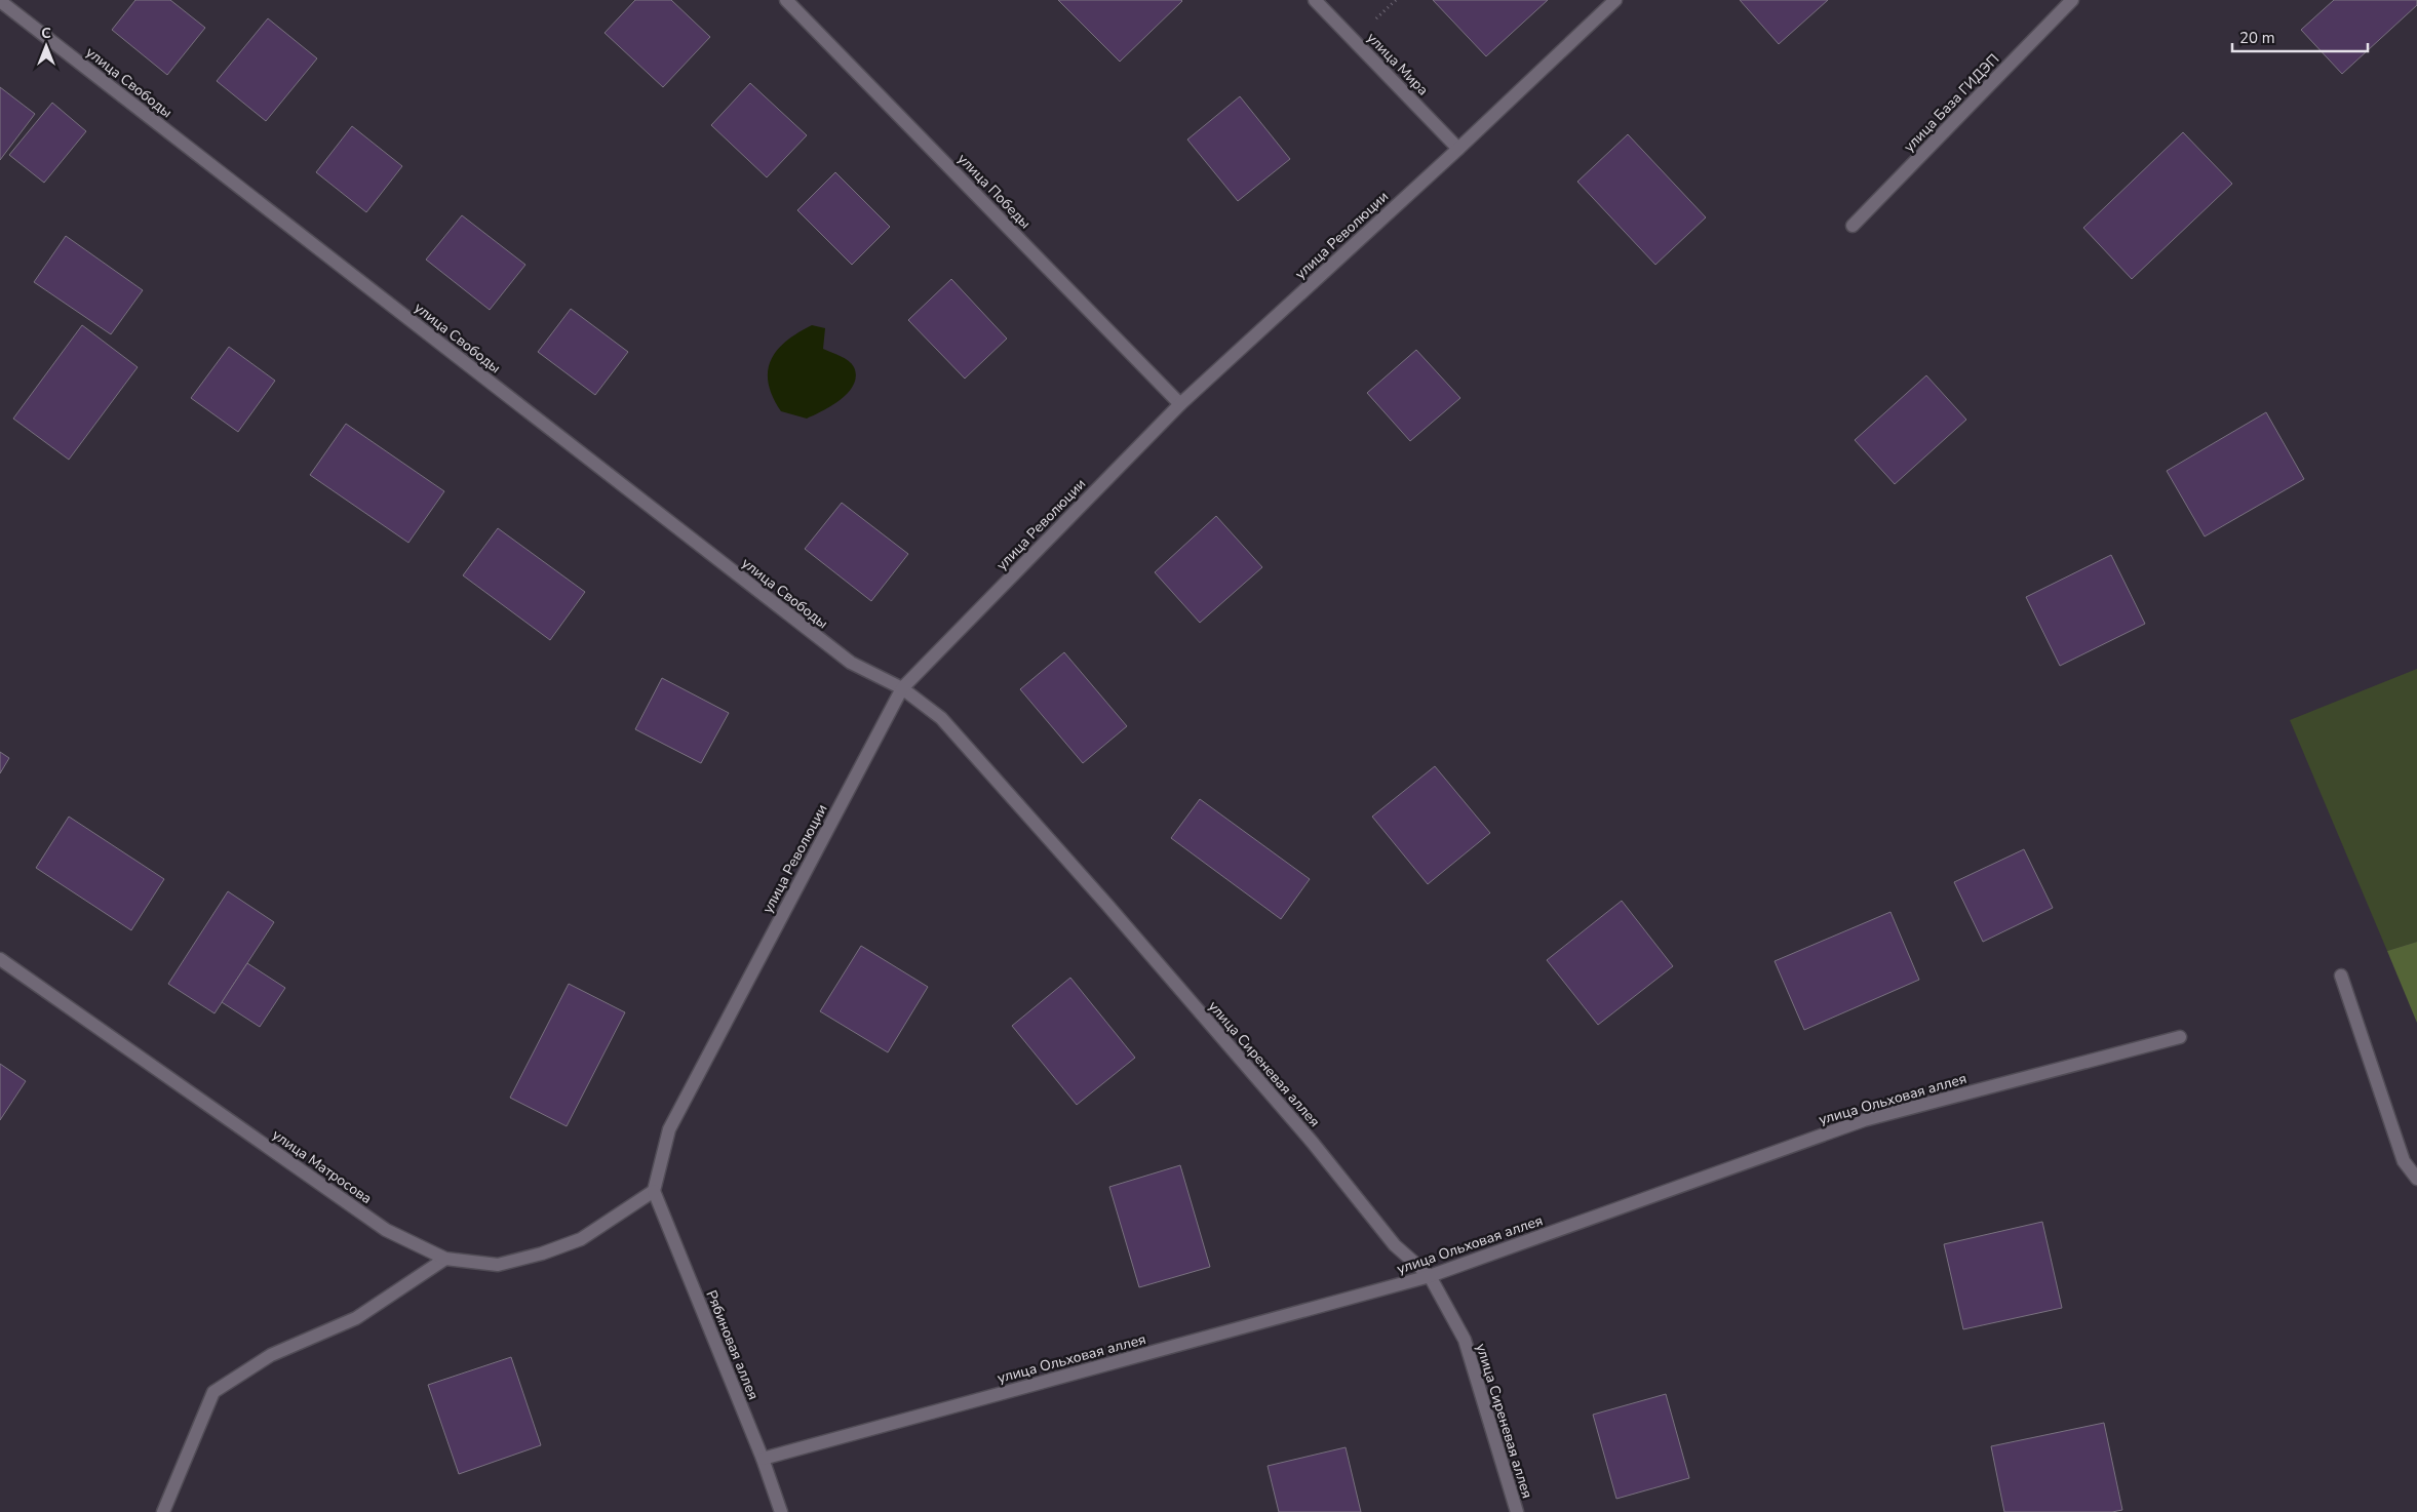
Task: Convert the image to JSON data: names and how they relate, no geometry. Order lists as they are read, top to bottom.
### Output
{
  "streets": {
    "street": [
      "улица Мира",
      "улица Свободы",
      "улица База ГИДЭП",
      "улица Победы",
      "улица Революции",
      "улица Сиреневая аллея",
      "улица Ольховая аллея",
      "улица Матросова",
      "Рябиновая аллея"
    ]
  },
  "crossings": [
    ["улица Мира", "улица Революции"],
    ["улица Свободы", "улица Революции"],
    ["улица Свободы", "улица Сиреневая аллея"],
    ["улица Победы", "улица Революции"],
    ["улица Революции", "улица Сиреневая аллея"],
    ["улица Революции", "улица Матросова"],
    ["улица Революции", "Рябиновая аллея"],
    ["улица Сиреневая аллея", "улица Ольховая аллея"],
    ["улица Ольховая аллея", "Рябиновая аллея"],
    ["улица Матросова", "Рябиновая аллея"]
  ],
  "scale_bar": "20 m",
  "north": "top"
}
